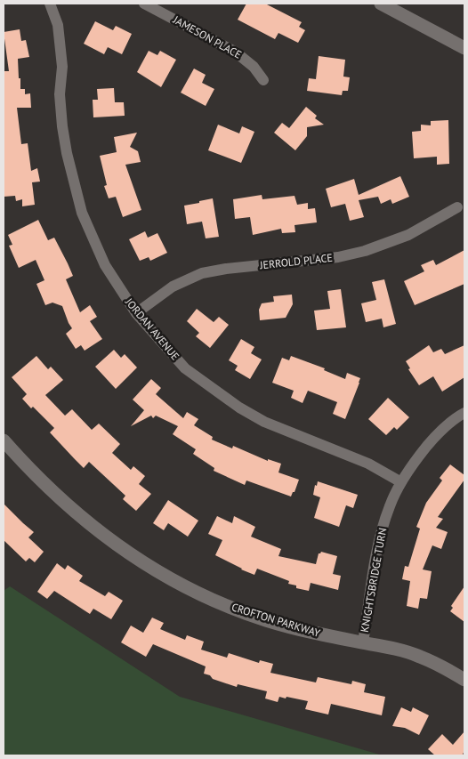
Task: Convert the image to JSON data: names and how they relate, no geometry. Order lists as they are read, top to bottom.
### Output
{
  "streets": {
    "street": [
      "JAMESON PLACE",
      "JERROLD PLACE",
      "JORDAN AVENUE",
      "KNIGHTSBRIDGE TURN",
      "CROFTON PARKWAY"
    ]
  },
  "crossings": [
    ["JERROLD PLACE", "JORDAN AVENUE"],
    ["JORDAN AVENUE", "KNIGHTSBRIDGE TURN"],
    ["KNIGHTSBRIDGE TURN", "CROFTON PARKWAY"]
  ]
}
